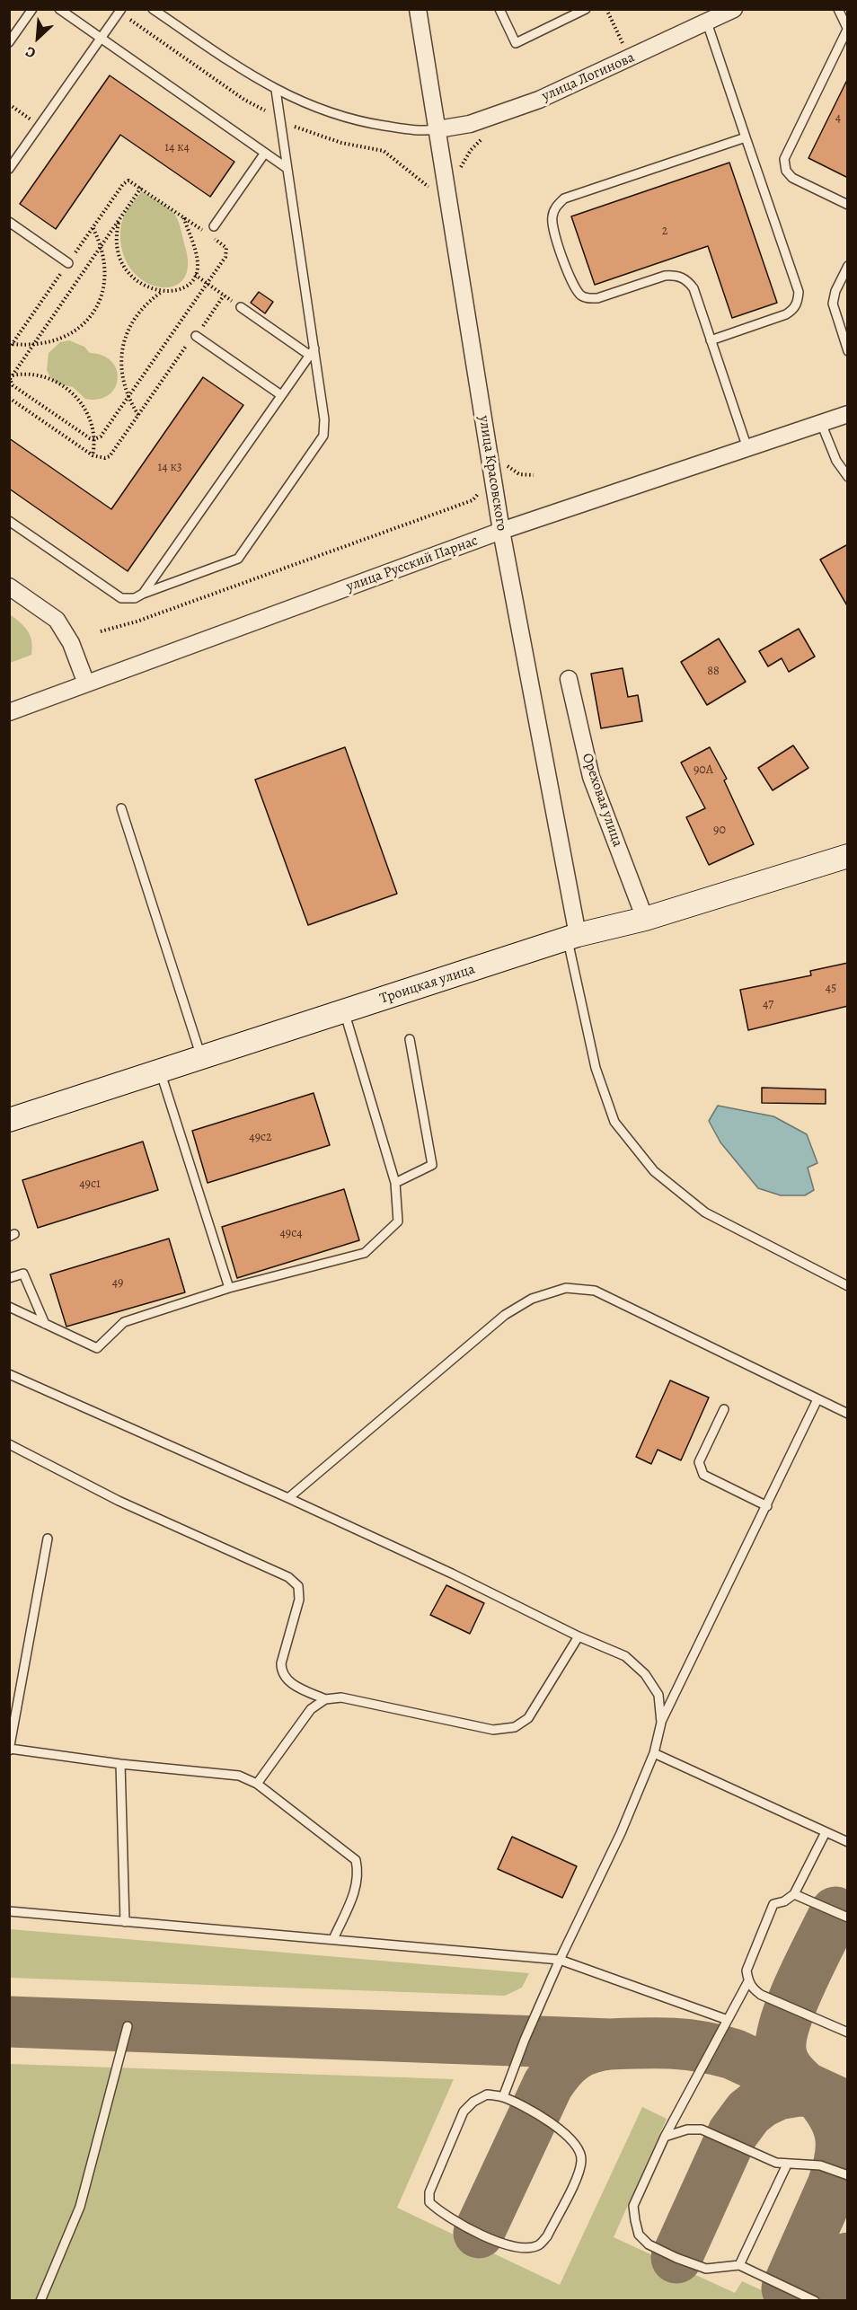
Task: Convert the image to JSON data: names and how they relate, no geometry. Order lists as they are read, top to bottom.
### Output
{
  "streets": {
    "street": [
      "улица Логинова",
      "улица Красовского",
      "улица Русский Парнас",
      "Ореховая улица",
      "Троицкая улица"
    ]
  },
  "crossings": [
    ["улица Логинова", "улица Красовского"],
    ["улица Красовского", "улица Русский Парнас"],
    ["улица Красовского", "Троицкая улица"],
    ["Ореховая улица", "Троицкая улица"]
  ],
  "house_numbers": [
    "4",
    "14 к4",
    "2",
    "14 к3",
    "88",
    "90А",
    "90",
    "45",
    "47",
    "49с2",
    "49с1",
    "49с4",
    "49"
  ],
  "north": "bottom left"
}
